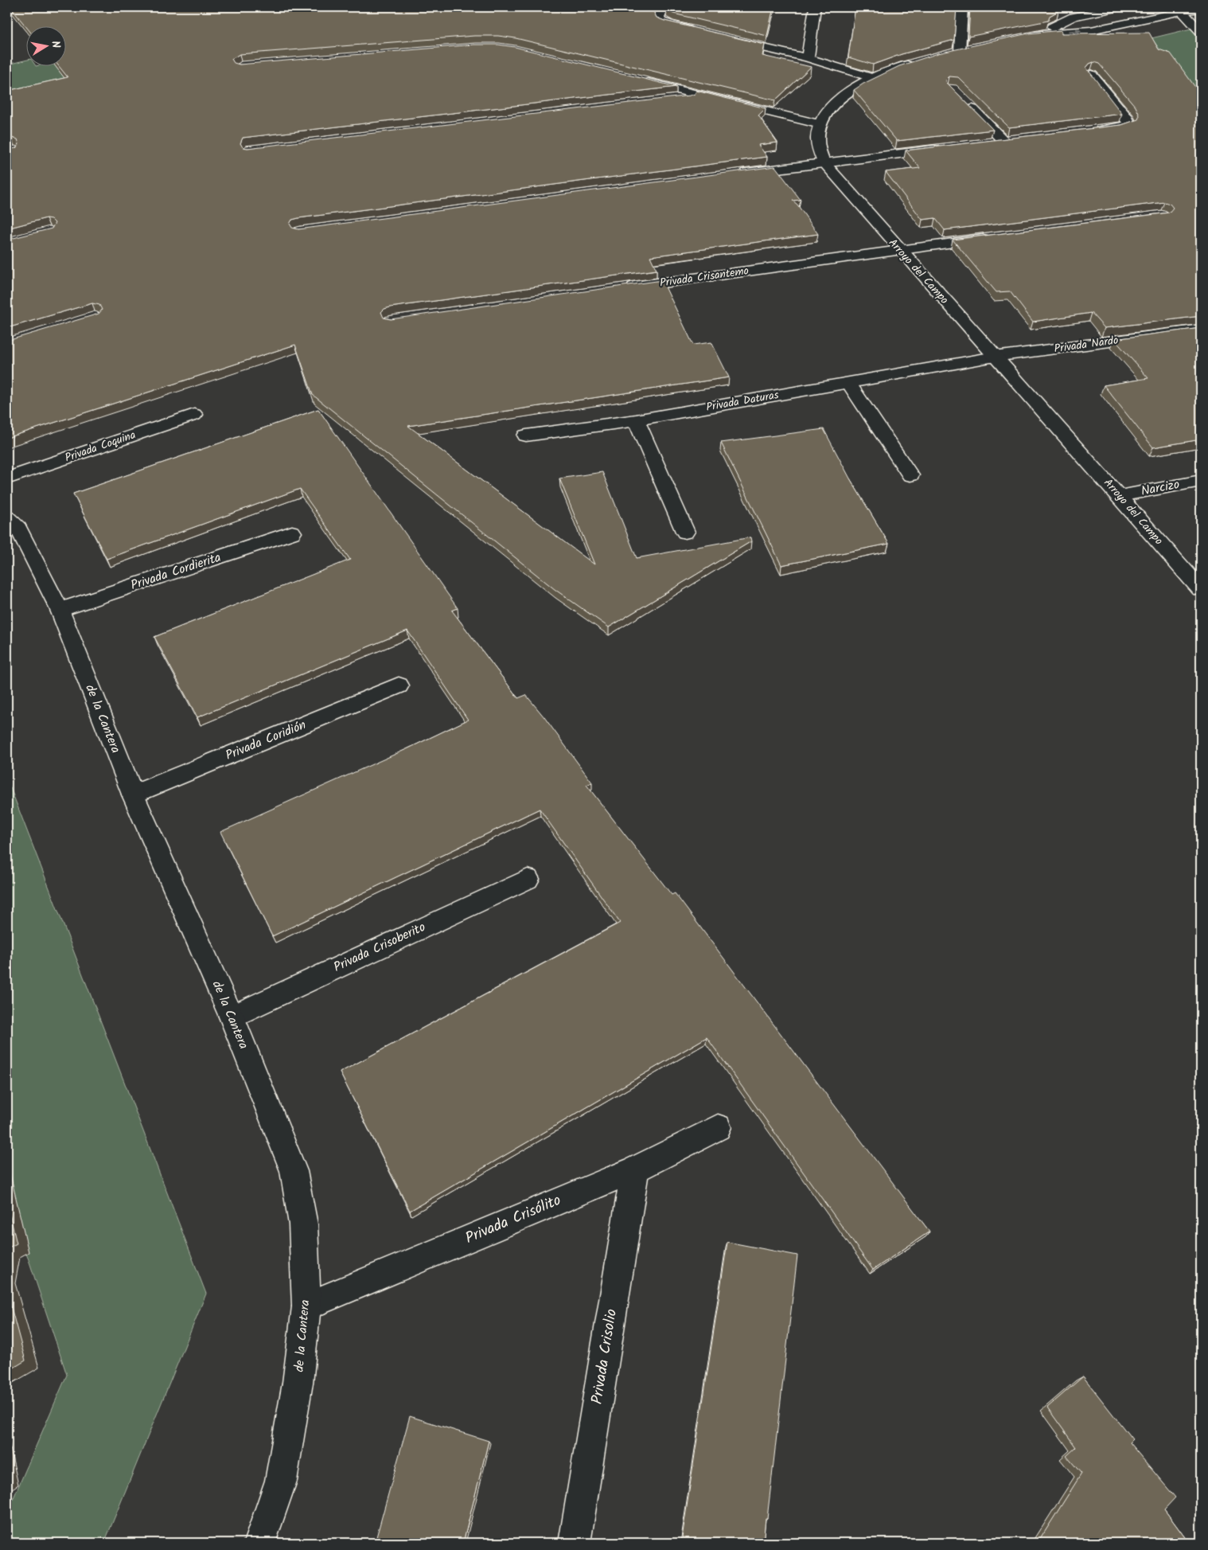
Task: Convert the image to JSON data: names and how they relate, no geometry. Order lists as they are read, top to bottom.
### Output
{
  "streets": {
    "street": [
      "Arroyo del Campo",
      "Privada Crisantemo",
      "Privada Nardo",
      "Privada Daturas",
      "Privada Coquina",
      "Narcizo",
      "Privada Cordierita",
      "de la Cantera",
      "Privada Coridión",
      "Privada Crisoberito",
      "Privada Crisólito",
      "Privada Crisolio"
    ]
  },
  "crossings": [
    ["Arroyo del Campo", "Privada Crisantemo"],
    ["Arroyo del Campo", "Privada Nardo"],
    ["Arroyo del Campo", "Privada Daturas"],
    ["Arroyo del Campo", "Narcizo"],
    ["Privada Nardo", "Privada Daturas"],
    ["Privada Cordierita", "de la Cantera"],
    ["de la Cantera", "Privada Coridión"],
    ["de la Cantera", "Privada Crisoberito"],
    ["de la Cantera", "Privada Crisólito"],
    ["Privada Crisólito", "Privada Crisolio"]
  ],
  "north": "right"
}
